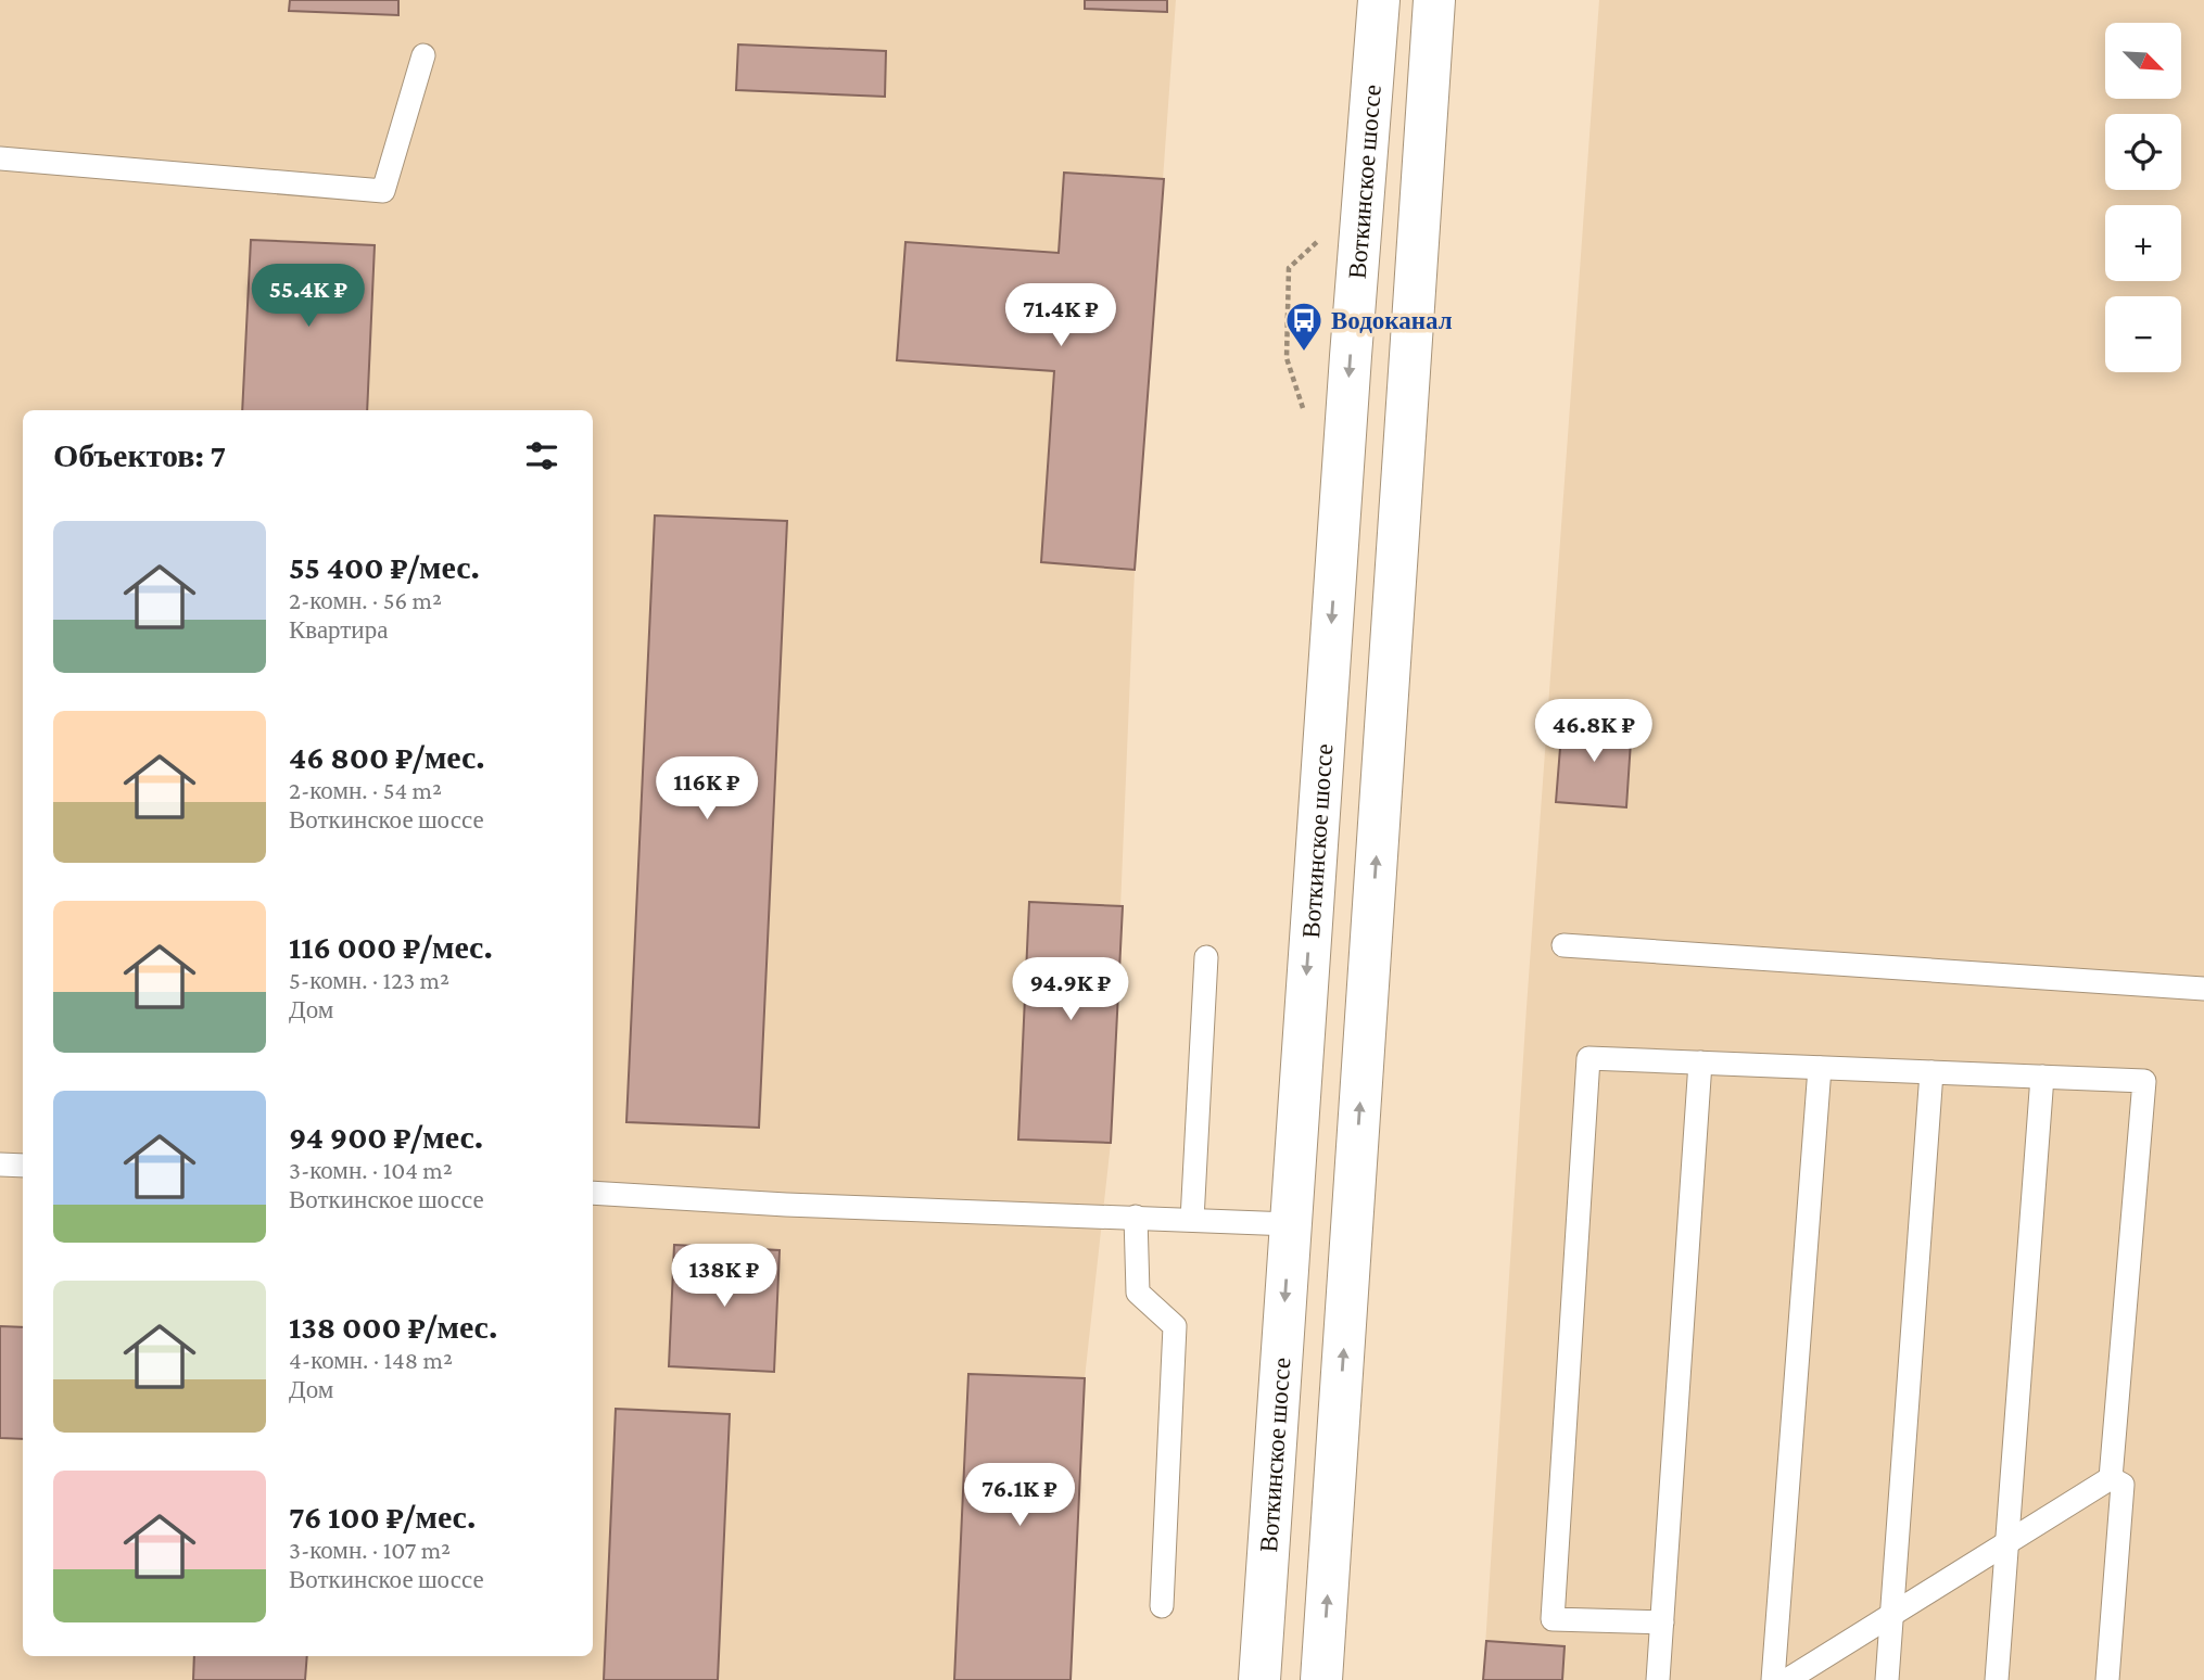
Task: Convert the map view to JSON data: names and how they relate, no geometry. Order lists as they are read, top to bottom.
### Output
{
  "streets": {
    "main road": ["Воткинское шоссе"]
  },
  "places": {
    "bus stop": ["Водоканал"]
  },
  "north": "bottom right",
  "page": {
    "map_buttons": ["+", "−"],
    "price": [
      "55.4K ₽",
      "71.4K ₽",
      "46.8K ₽",
      "116K ₽",
      "94.9K ₽",
      "138K ₽",
      "76.1K ₽"
    ],
    "heading": "Объектов: 7",
    "list": [
      {
        "name": "55 400 ₽/мес.",
        "note": "2-комн. · 56 m² · Квартира"
      },
      {
        "name": "46 800 ₽/мес.",
        "note": "2-комн. · 54 m² · Воткинское шоссе"
      },
      {
        "name": "116 000 ₽/мес.",
        "note": "5-комн. · 123 m² · Дом"
      },
      {
        "name": "94 900 ₽/мес.",
        "note": "3-комн. · 104 m² · Воткинское шоссе"
      },
      {
        "name": "138 000 ₽/мес.",
        "note": "4-комн. · 148 m² · Дом"
      },
      {
        "name": "76 100 ₽/мес.",
        "note": "3-комн. · 107 m² · Воткинское шоссе"
      }
    ]
  }
}
